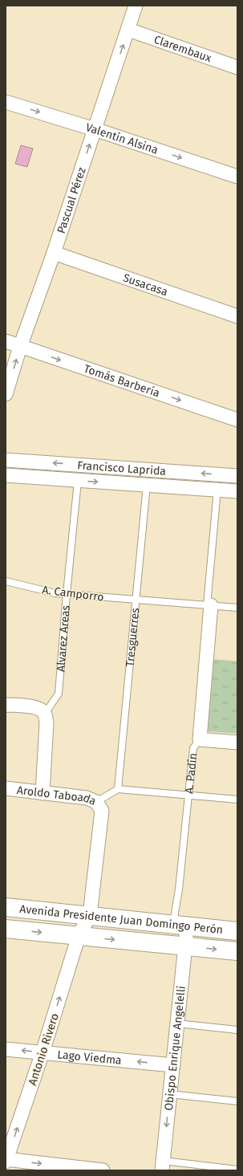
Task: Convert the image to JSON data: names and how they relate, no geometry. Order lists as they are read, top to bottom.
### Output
{
  "streets": {
    "main road": ["Avenida Presidente Juan Domingo Perón"],
    "street": [
      "Clarembaux",
      "Valentín Alsina",
      "Pascual Pérez",
      "Susacasa",
      "Tomás Barbería",
      "Francisco Laprida",
      "A. Padín",
      "Aroldo Taboada",
      "Obispo Enrique Angelelli",
      "Antonio Rivero",
      "Lago Viedma"
    ],
    "lane": ["A. Camporro", "Tresguerres", "Alvarez Areas"]
  },
  "crossings": [
    ["Clarembaux", "Pascual Pérez"],
    ["Valentín Alsina", "Pascual Pérez"],
    ["Pascual Pérez", "Susacasa"],
    ["Pascual Pérez", "Tomás Barbería"],
    ["Francisco Laprida", "Tresguerres"],
    ["Francisco Laprida", "Alvarez Areas"],
    ["Francisco Laprida", "A. Padín"],
    ["A. Camporro", "Tresguerres"],
    ["A. Camporro", "Alvarez Areas"],
    ["A. Camporro", "A. Padín"],
    ["Tresguerres", "Aroldo Taboada"],
    ["A. Padín", "Avenida Presidente Juan Domingo Perón"],
    ["A. Padín", "Obispo Enrique Angelelli"],
    ["Avenida Presidente Juan Domingo Perón", "Obispo Enrique Angelelli"],
    ["Avenida Presidente Juan Domingo Perón", "Antonio Rivero"],
    ["Obispo Enrique Angelelli", "Lago Viedma"],
    ["Antonio Rivero", "Lago Viedma"]
  ],
  "one_way": [
    "Valentín Alsina",
    "Pascual Pérez",
    "Tomás Barbería",
    "Antonio Rivero"
  ]
}
